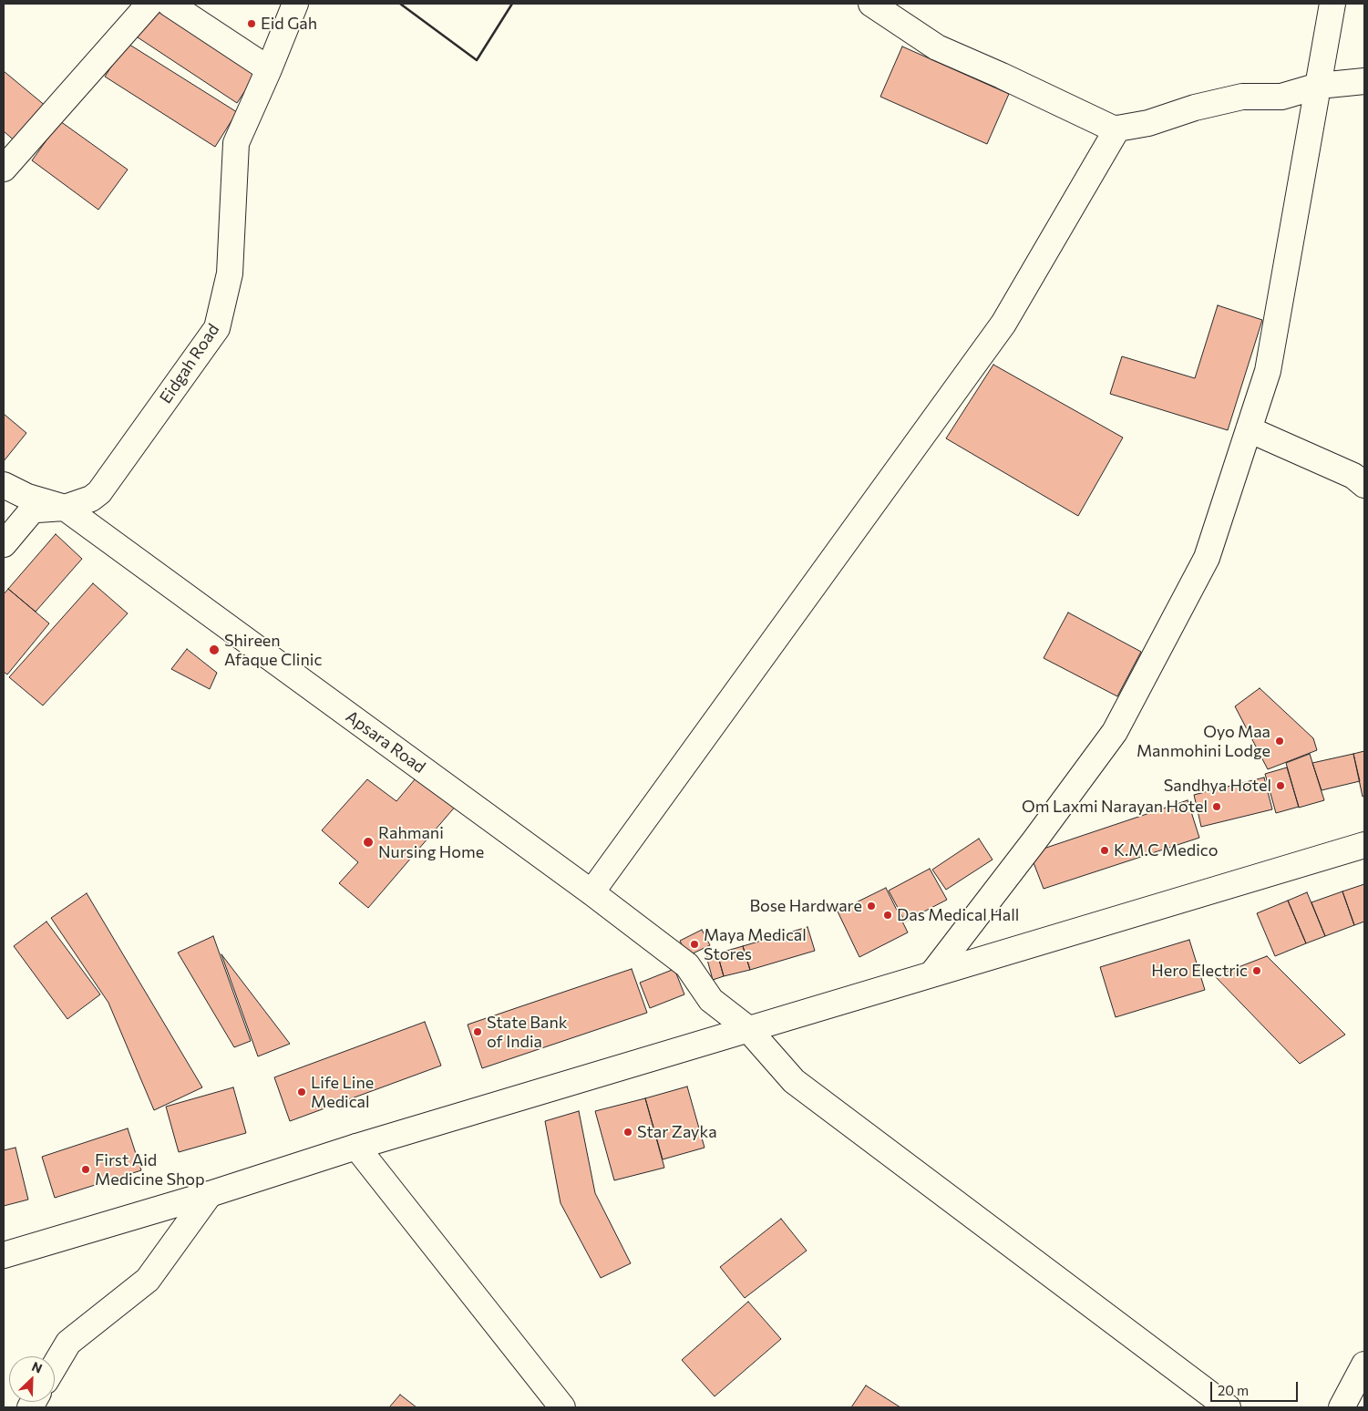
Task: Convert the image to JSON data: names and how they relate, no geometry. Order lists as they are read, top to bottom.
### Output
{
  "streets": {
    "street": ["Eidgah Road", "Apsara Road"]
  },
  "crossings": [
    ["Eidgah Road", "Apsara Road"]
  ],
  "places": [
    "Eid Gah",
    "Shireen Afaque Clinic",
    "Oyo Maa Manmohini Lodge",
    "Sandhya Hotel",
    "Om Laxmi Narayan Hotel",
    "Rahmani Nursing Home",
    "K.M.C Medico",
    "Bose Hardware",
    "Das Medical Hall",
    "Maya Medical Stores",
    "Hero Electric",
    "State Bank of India",
    "Life Line Medical",
    "Star Zayka",
    "First Aid Medicine Shop"
  ],
  "scale_bar": "20 m",
  "north": "top right"
}
